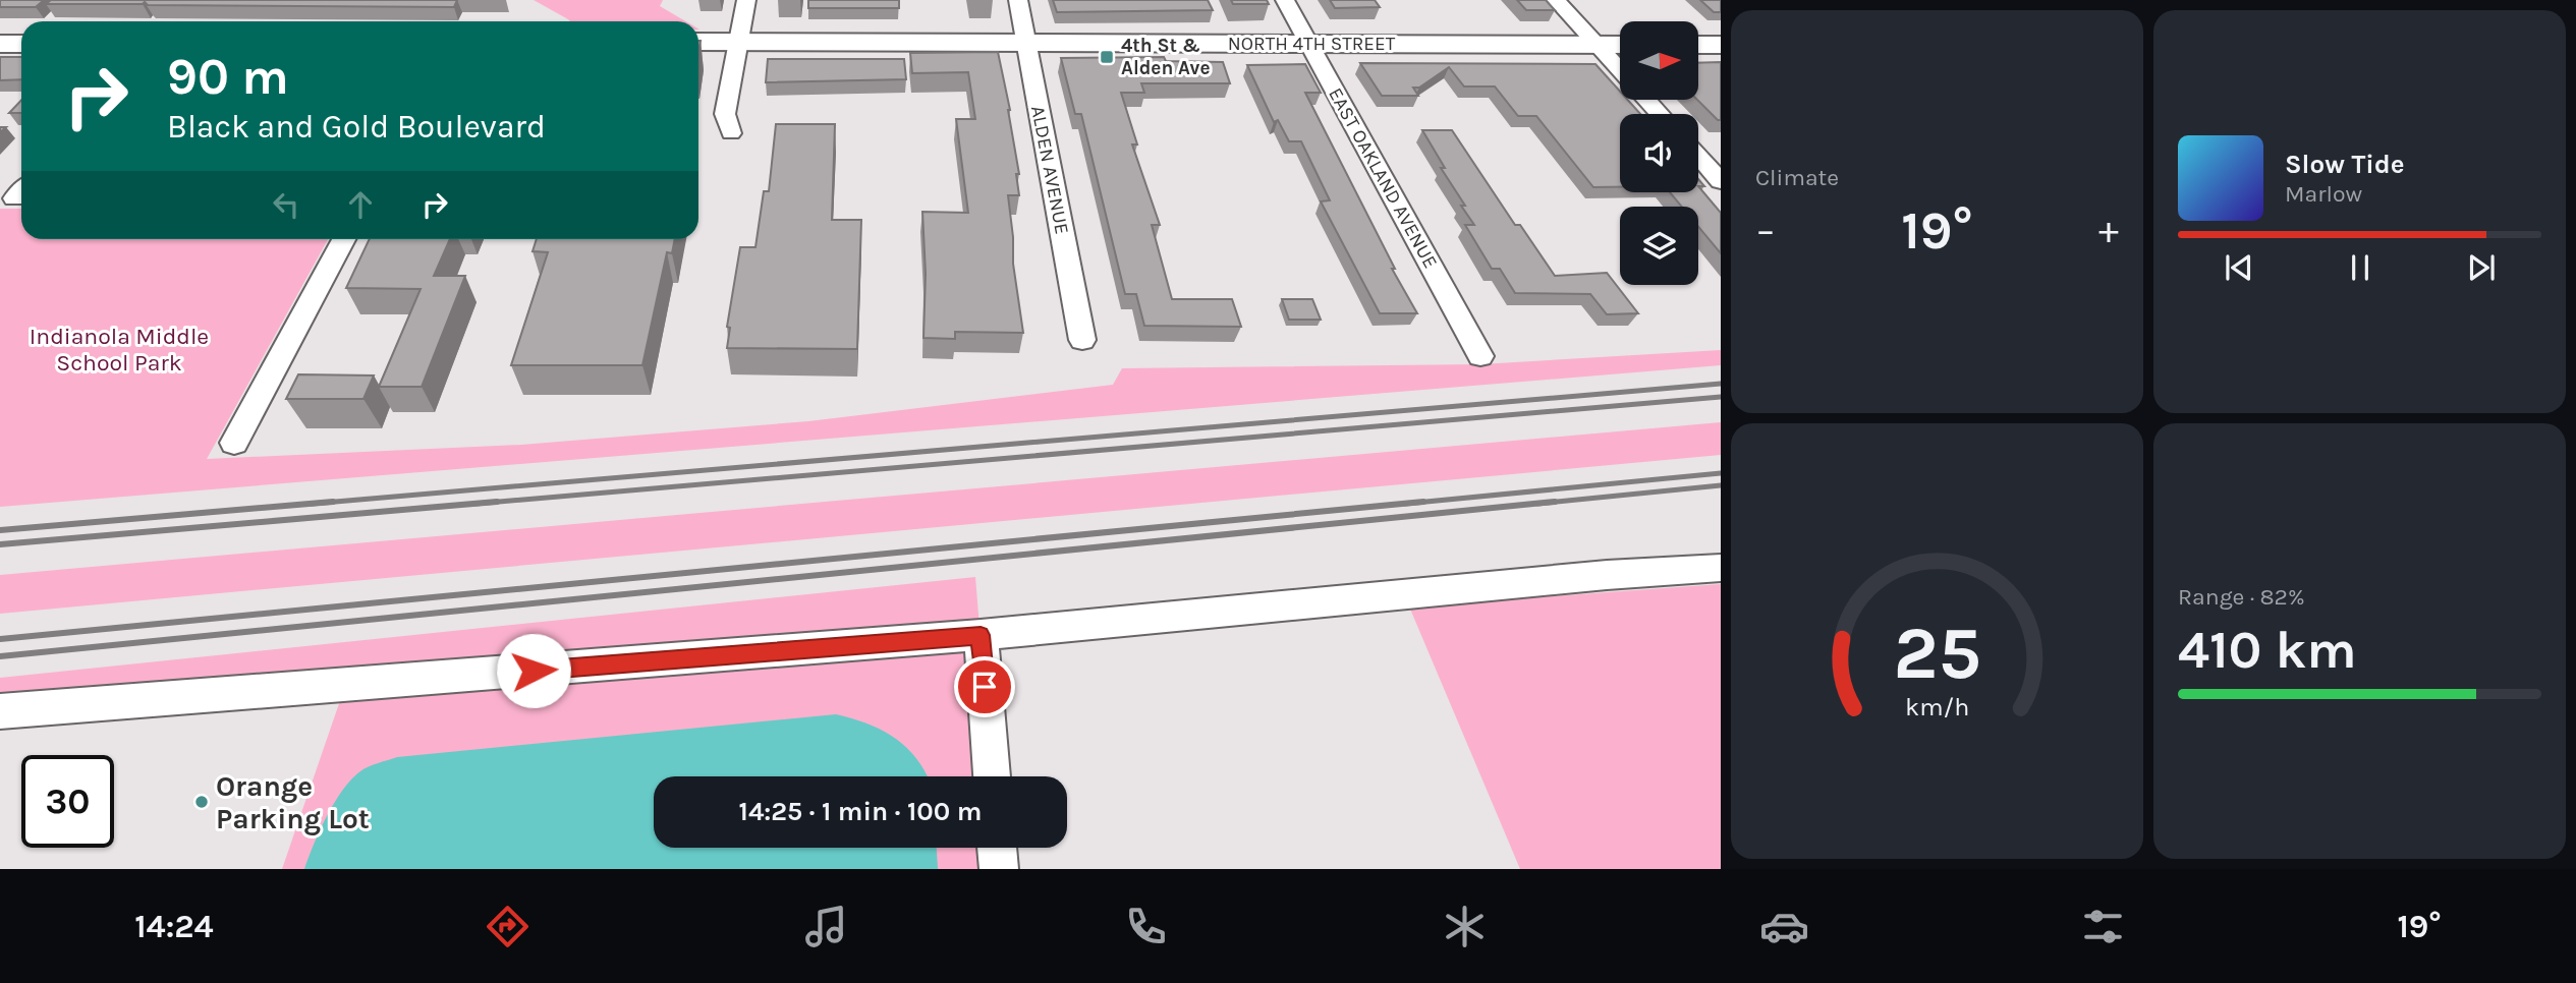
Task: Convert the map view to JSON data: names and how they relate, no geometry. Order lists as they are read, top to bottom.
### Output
{
  "streets": {
    "main road": ["NORTH 4TH STREET"],
    "street": ["ALDEN AVENUE", "EAST OAKLAND AVENUE"]
  },
  "crossings": [
    ["NORTH 4TH STREET", "ALDEN AVENUE"],
    ["NORTH 4TH STREET", "EAST OAKLAND AVENUE"]
  ],
  "parks": ["Indianola Middle School Park"],
  "places": {
    "transit": ["4th St & Alden Ave"],
    "other": ["Orange Parking Lot"]
  },
  "north": "right",
  "page": {
    "tile": [
      "Climate",
      ["Range · 82%", "410 km"]
    ],
    "turn": ["90 m", "Black and Gold Boulevard"],
    "song": ["Slow Tide", "Marlow"],
    "heat": ["−", "19°", "+"],
    "limit": "30",
    "trip": "14:25 · 1 min · 100 m",
    "tabs": ["14:24", "19°"],
    "gauge": ["25", "km/h"]
  }
}
